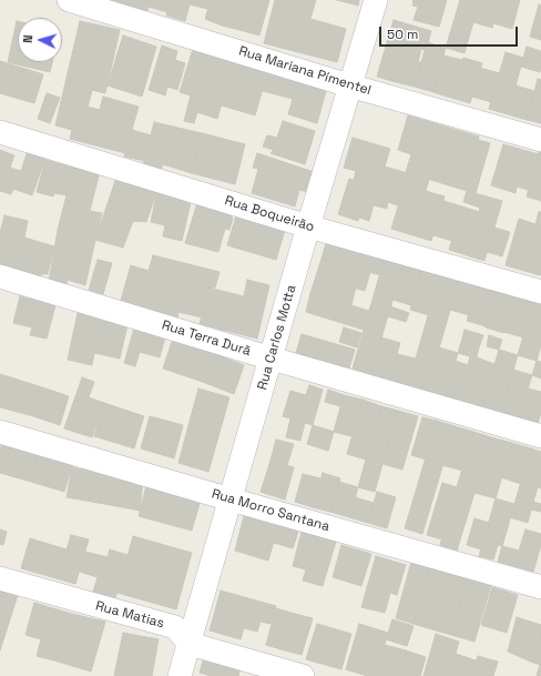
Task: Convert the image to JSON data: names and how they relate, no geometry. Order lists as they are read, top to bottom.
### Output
{
  "streets": {
    "street": [
      "Rua Mariana Pímentel",
      "Rua Boqueirão",
      "Rua Carlos Motta",
      "Rua Terra Durã",
      "Rua Morro Santana",
      "Rua Matias"
    ]
  },
  "crossings": [
    ["Rua Mariana Pímentel", "Rua Carlos Motta"],
    ["Rua Boqueirão", "Rua Carlos Motta"],
    ["Rua Carlos Motta", "Rua Terra Durã"],
    ["Rua Carlos Motta", "Rua Morro Santana"],
    ["Rua Carlos Motta", "Rua Matias"]
  ],
  "scale_bar": "50 m",
  "north": "left"
}
